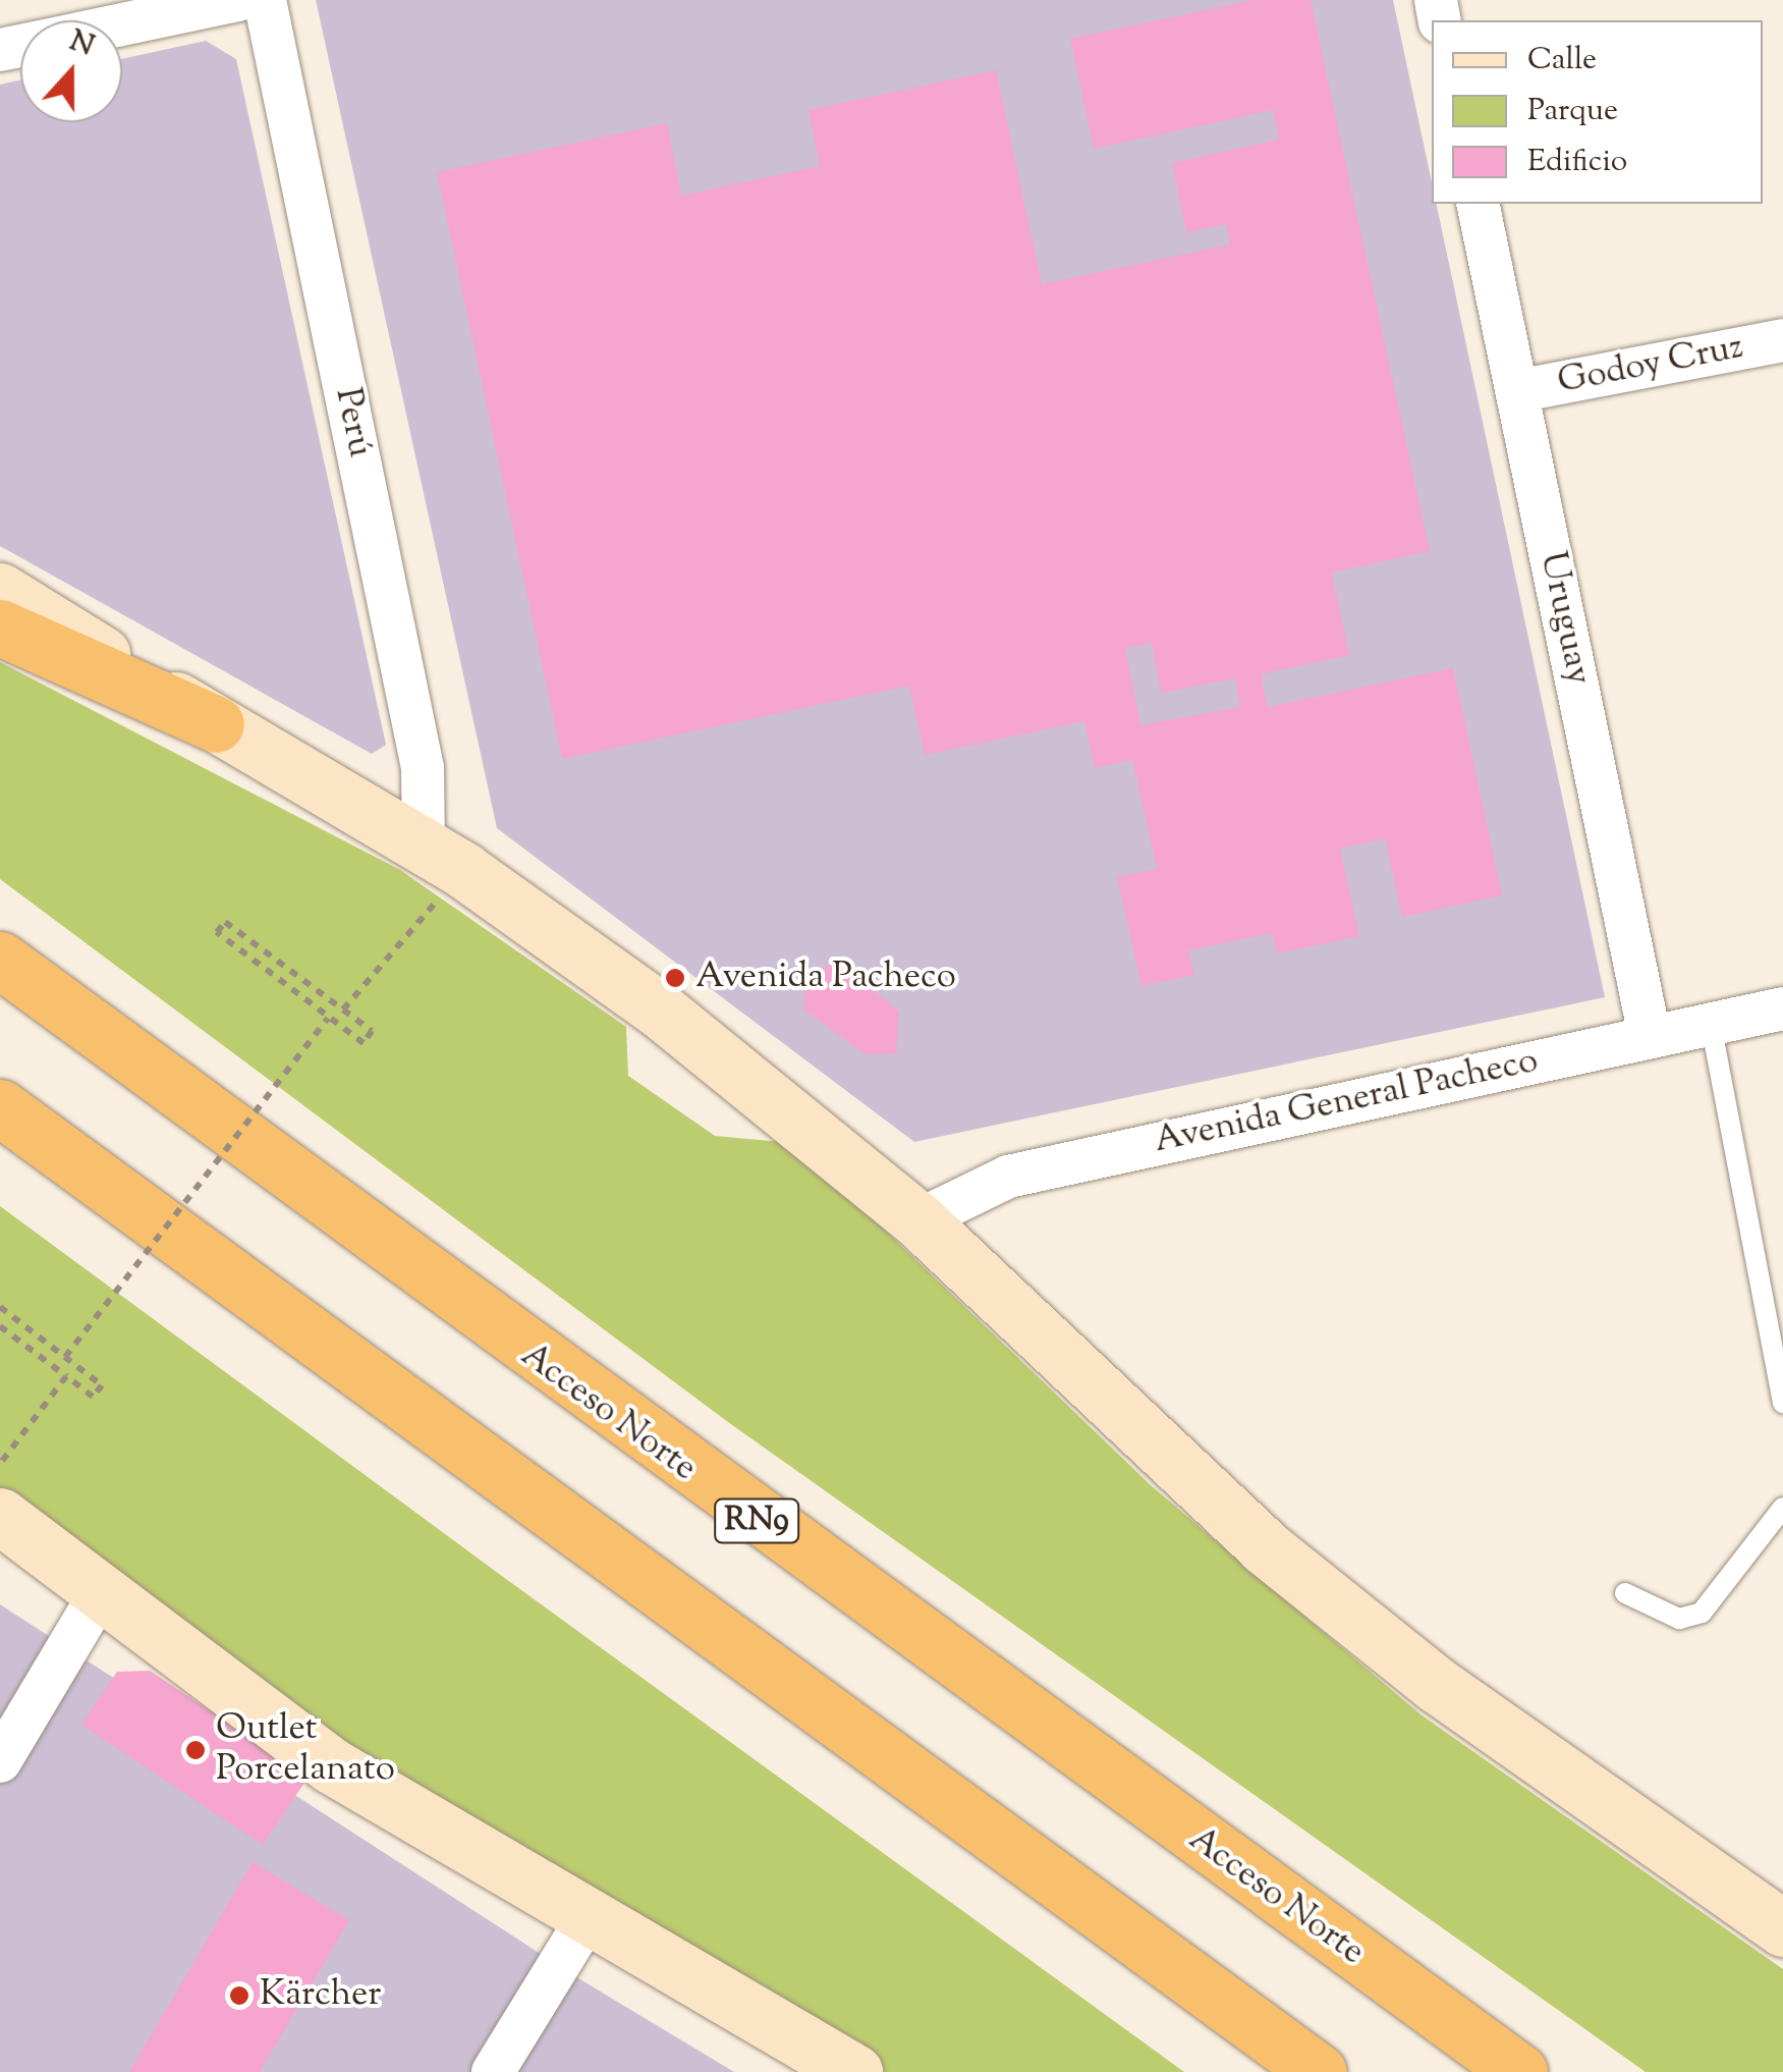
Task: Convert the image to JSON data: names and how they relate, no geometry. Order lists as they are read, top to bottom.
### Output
{
  "streets": {
    "highway": ["Acceso Norte", "RN9"],
    "street": [
      "Godoy Cruz",
      "Perú",
      "Uruguay",
      "Avenida General Pacheco"
    ]
  },
  "crossings": [
    ["Godoy Cruz", "Uruguay"],
    ["Uruguay", "Avenida General Pacheco"]
  ],
  "places": ["Avenida Pacheco", "Outlet Porcelanato", "Kärcher"],
  "legend": ["Calle", "Parque", "Edificio"],
  "north": "top"
}
